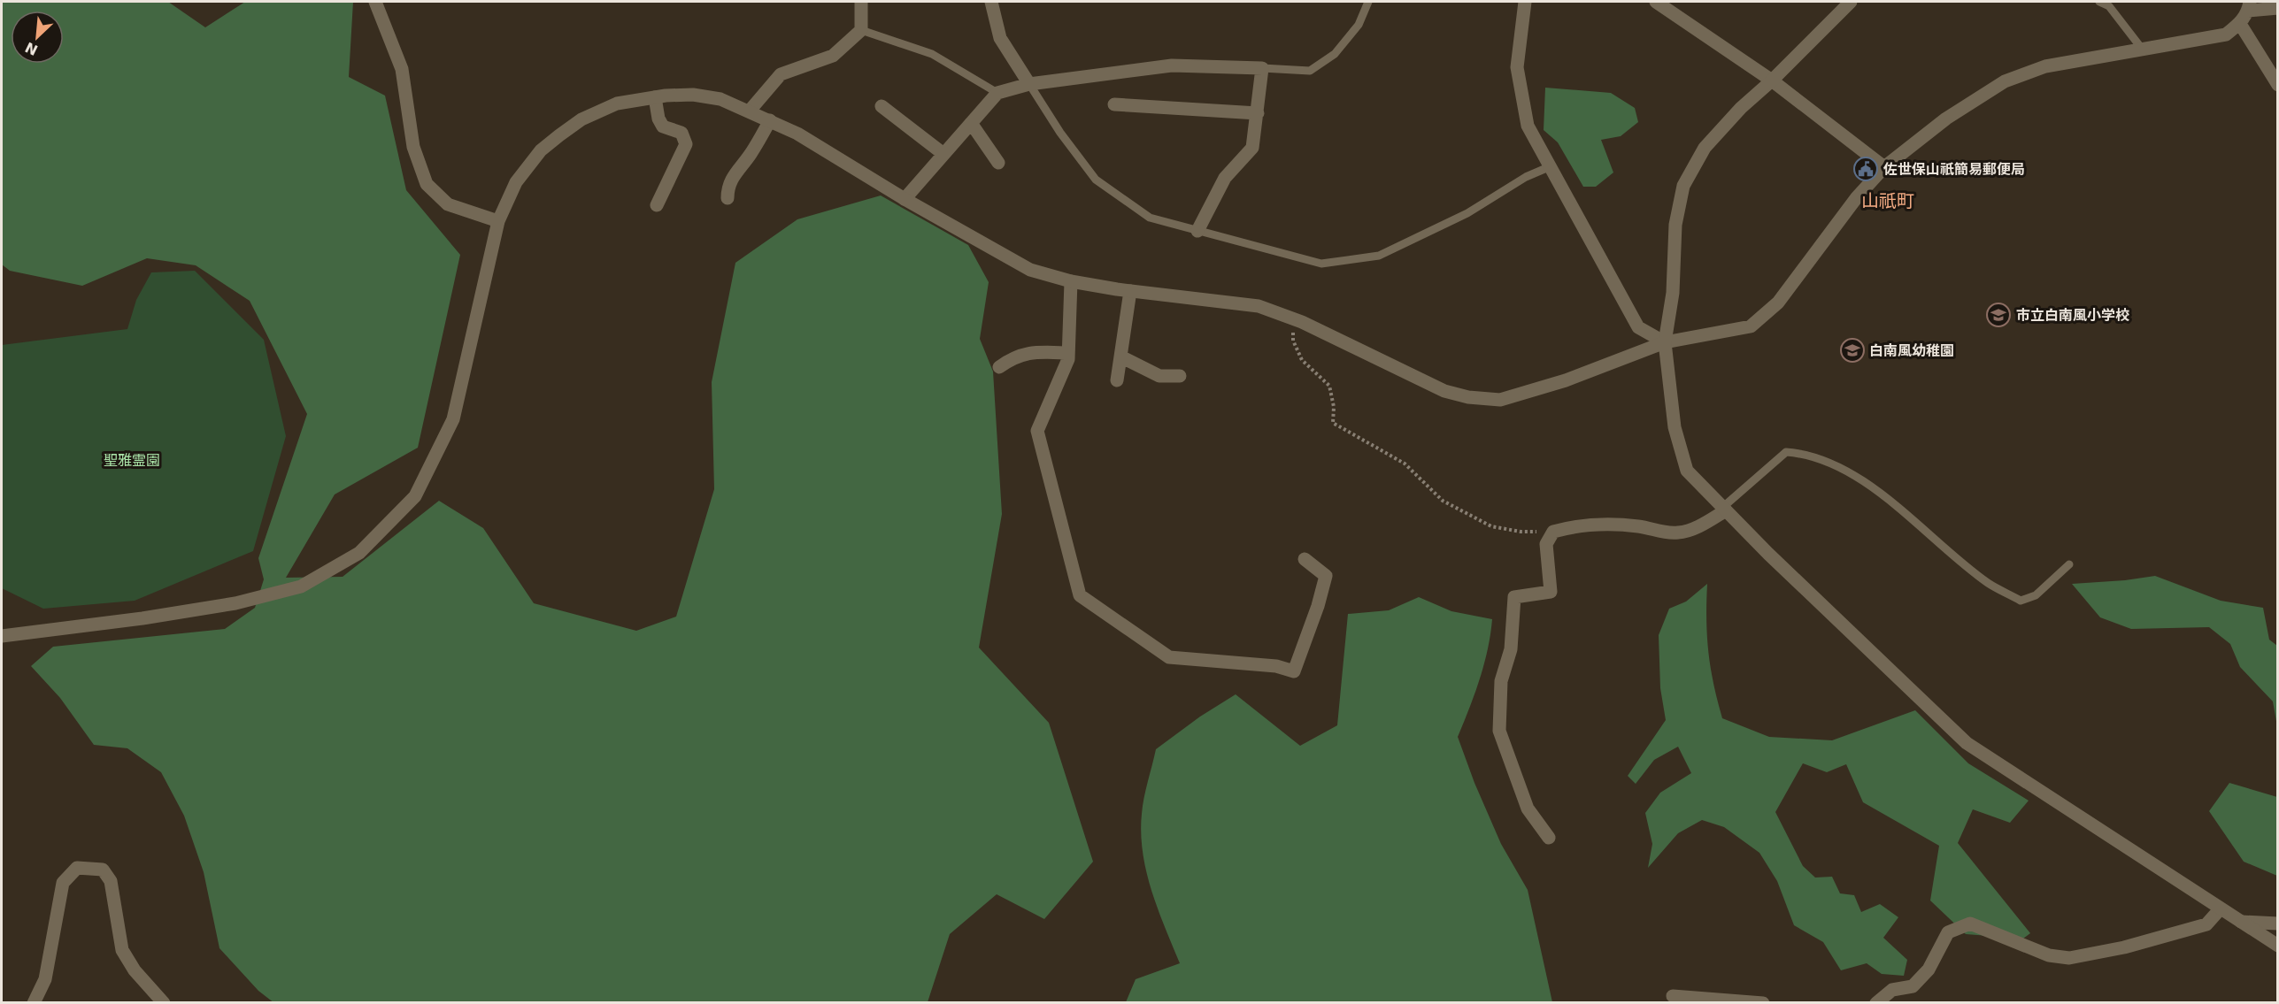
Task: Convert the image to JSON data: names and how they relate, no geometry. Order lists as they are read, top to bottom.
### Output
{
  "districts": ["山祇町"],
  "parks": ["聖雅霊園"],
  "places": {
    "public building": ["佐世保山祇簡易郵便局"],
    "school or university": ["市立白南風小学校", "白南風幼稚園"]
  },
  "north": "bottom left"
}
